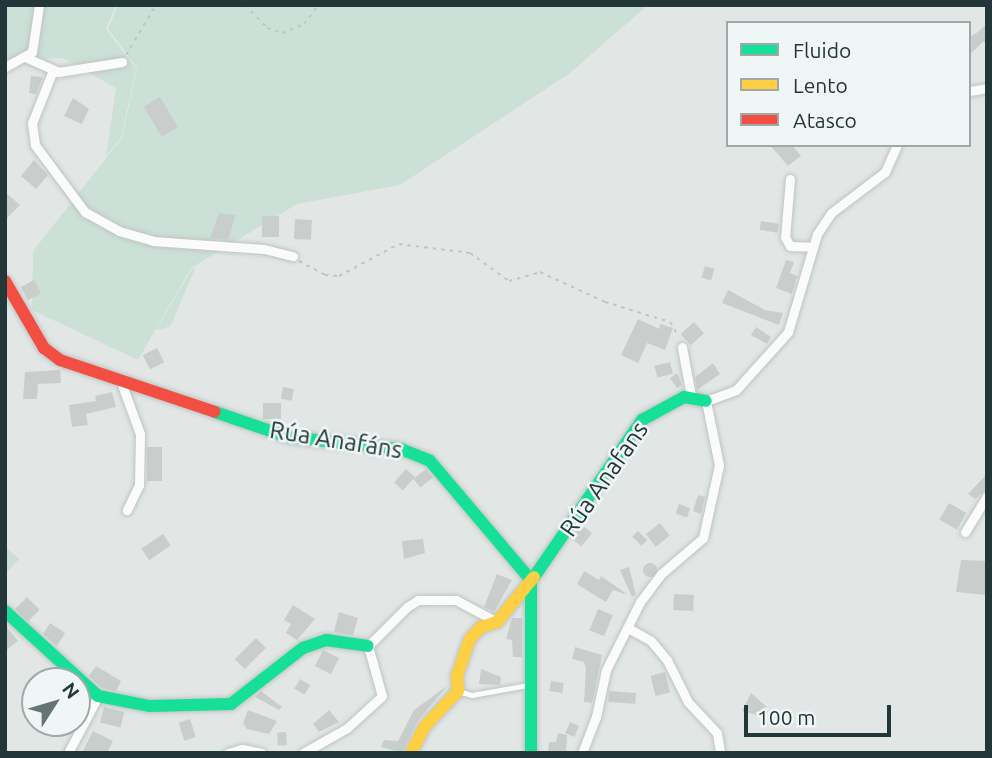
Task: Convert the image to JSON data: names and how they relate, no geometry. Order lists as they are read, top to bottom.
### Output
{
  "streets": {
    "street": ["Rúa Anafáns", "Rúa Anafans"]
  },
  "crossings": [
    ["Rúa Anafáns", "Rúa Anafans"]
  ],
  "legend": ["Fluido", "Lento", "Atasco"],
  "scale_bar": "100 m",
  "north": "top right"
}
